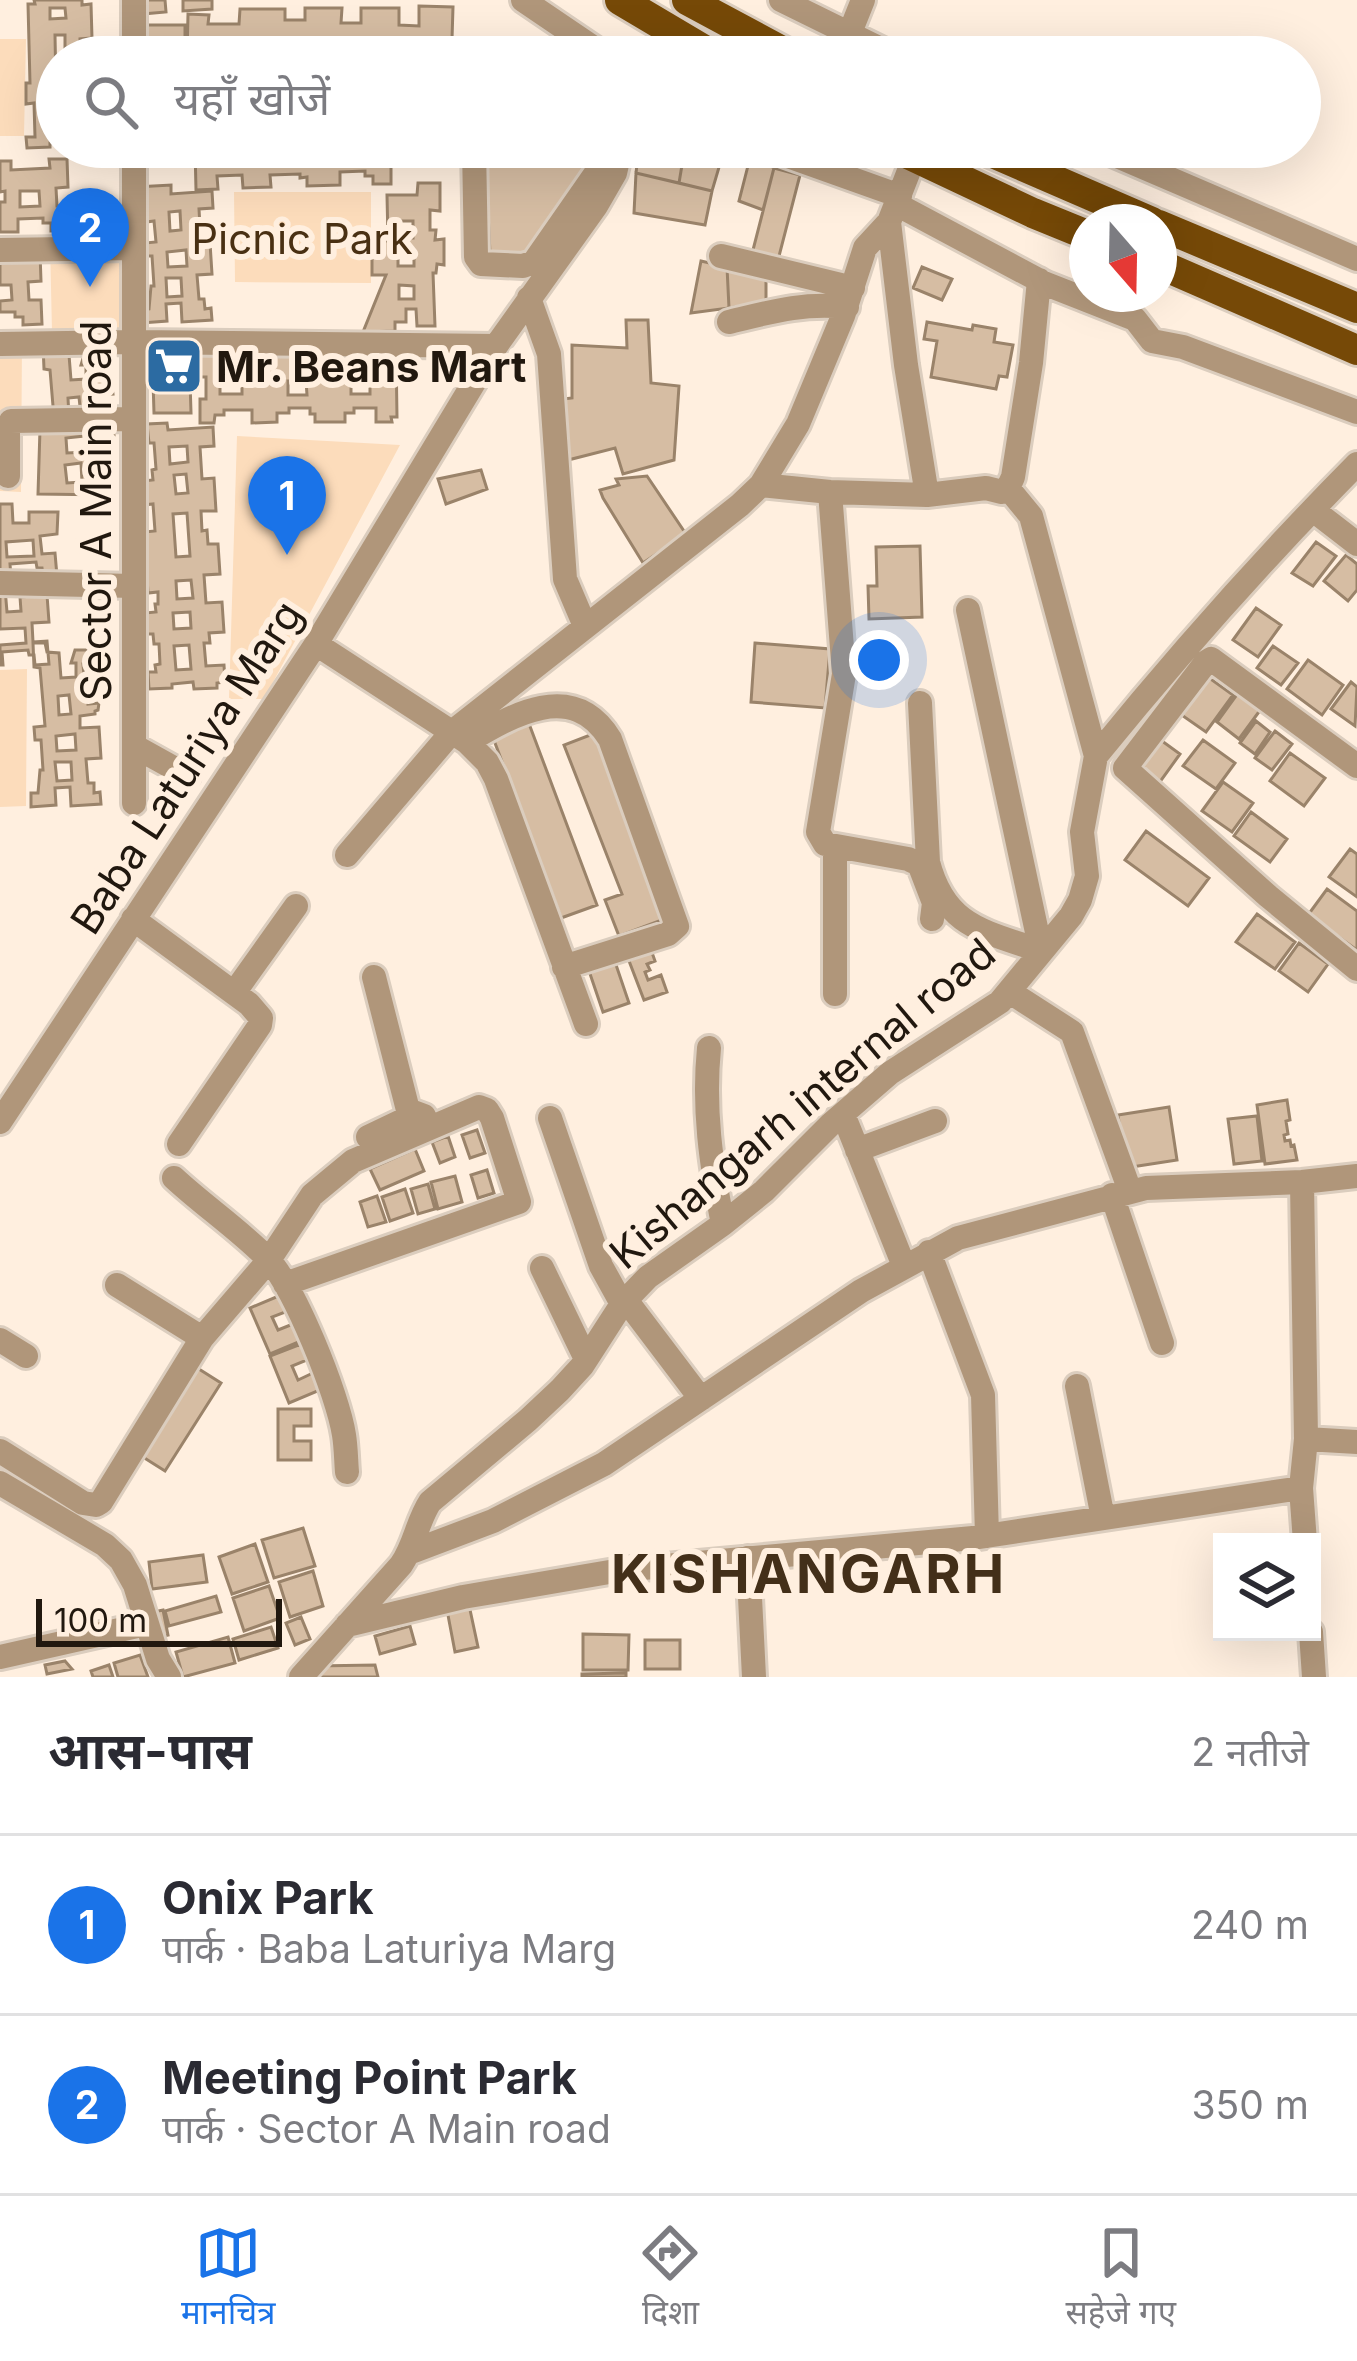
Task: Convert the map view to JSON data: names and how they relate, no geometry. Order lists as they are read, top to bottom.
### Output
{
  "streets": {
    "street": ["Sector A Main road", "Baba Laturiya Marg", "Kishangarh internal road"]
  },
  "districts": ["KISHANGARH"],
  "parks": ["Picnic Park"],
  "places": {
    "supermarket": ["Mr. Beans Mart"]
  },
  "scale_bar": "100 m",
  "north": "bottom",
  "page": {
    "search": "यहाँ खोजें",
    "pins": ["2", "1"],
    "scale": "100 m",
    "heading": ["आस-पास", "2 नतीजे"],
    "list": [
      {
        "mark": "1",
        "name": "Onix Park",
        "note": "पार्क · Baba Laturiya Marg",
        "value": "240 m"
      },
      {
        "mark": "2",
        "name": "Meeting Point Park",
        "note": "पार्क · Sector A Main road",
        "value": "350 m"
      }
    ],
    "nav": ["मानचित्र", "दिशा", "सहेजे गए"]
  }
}
